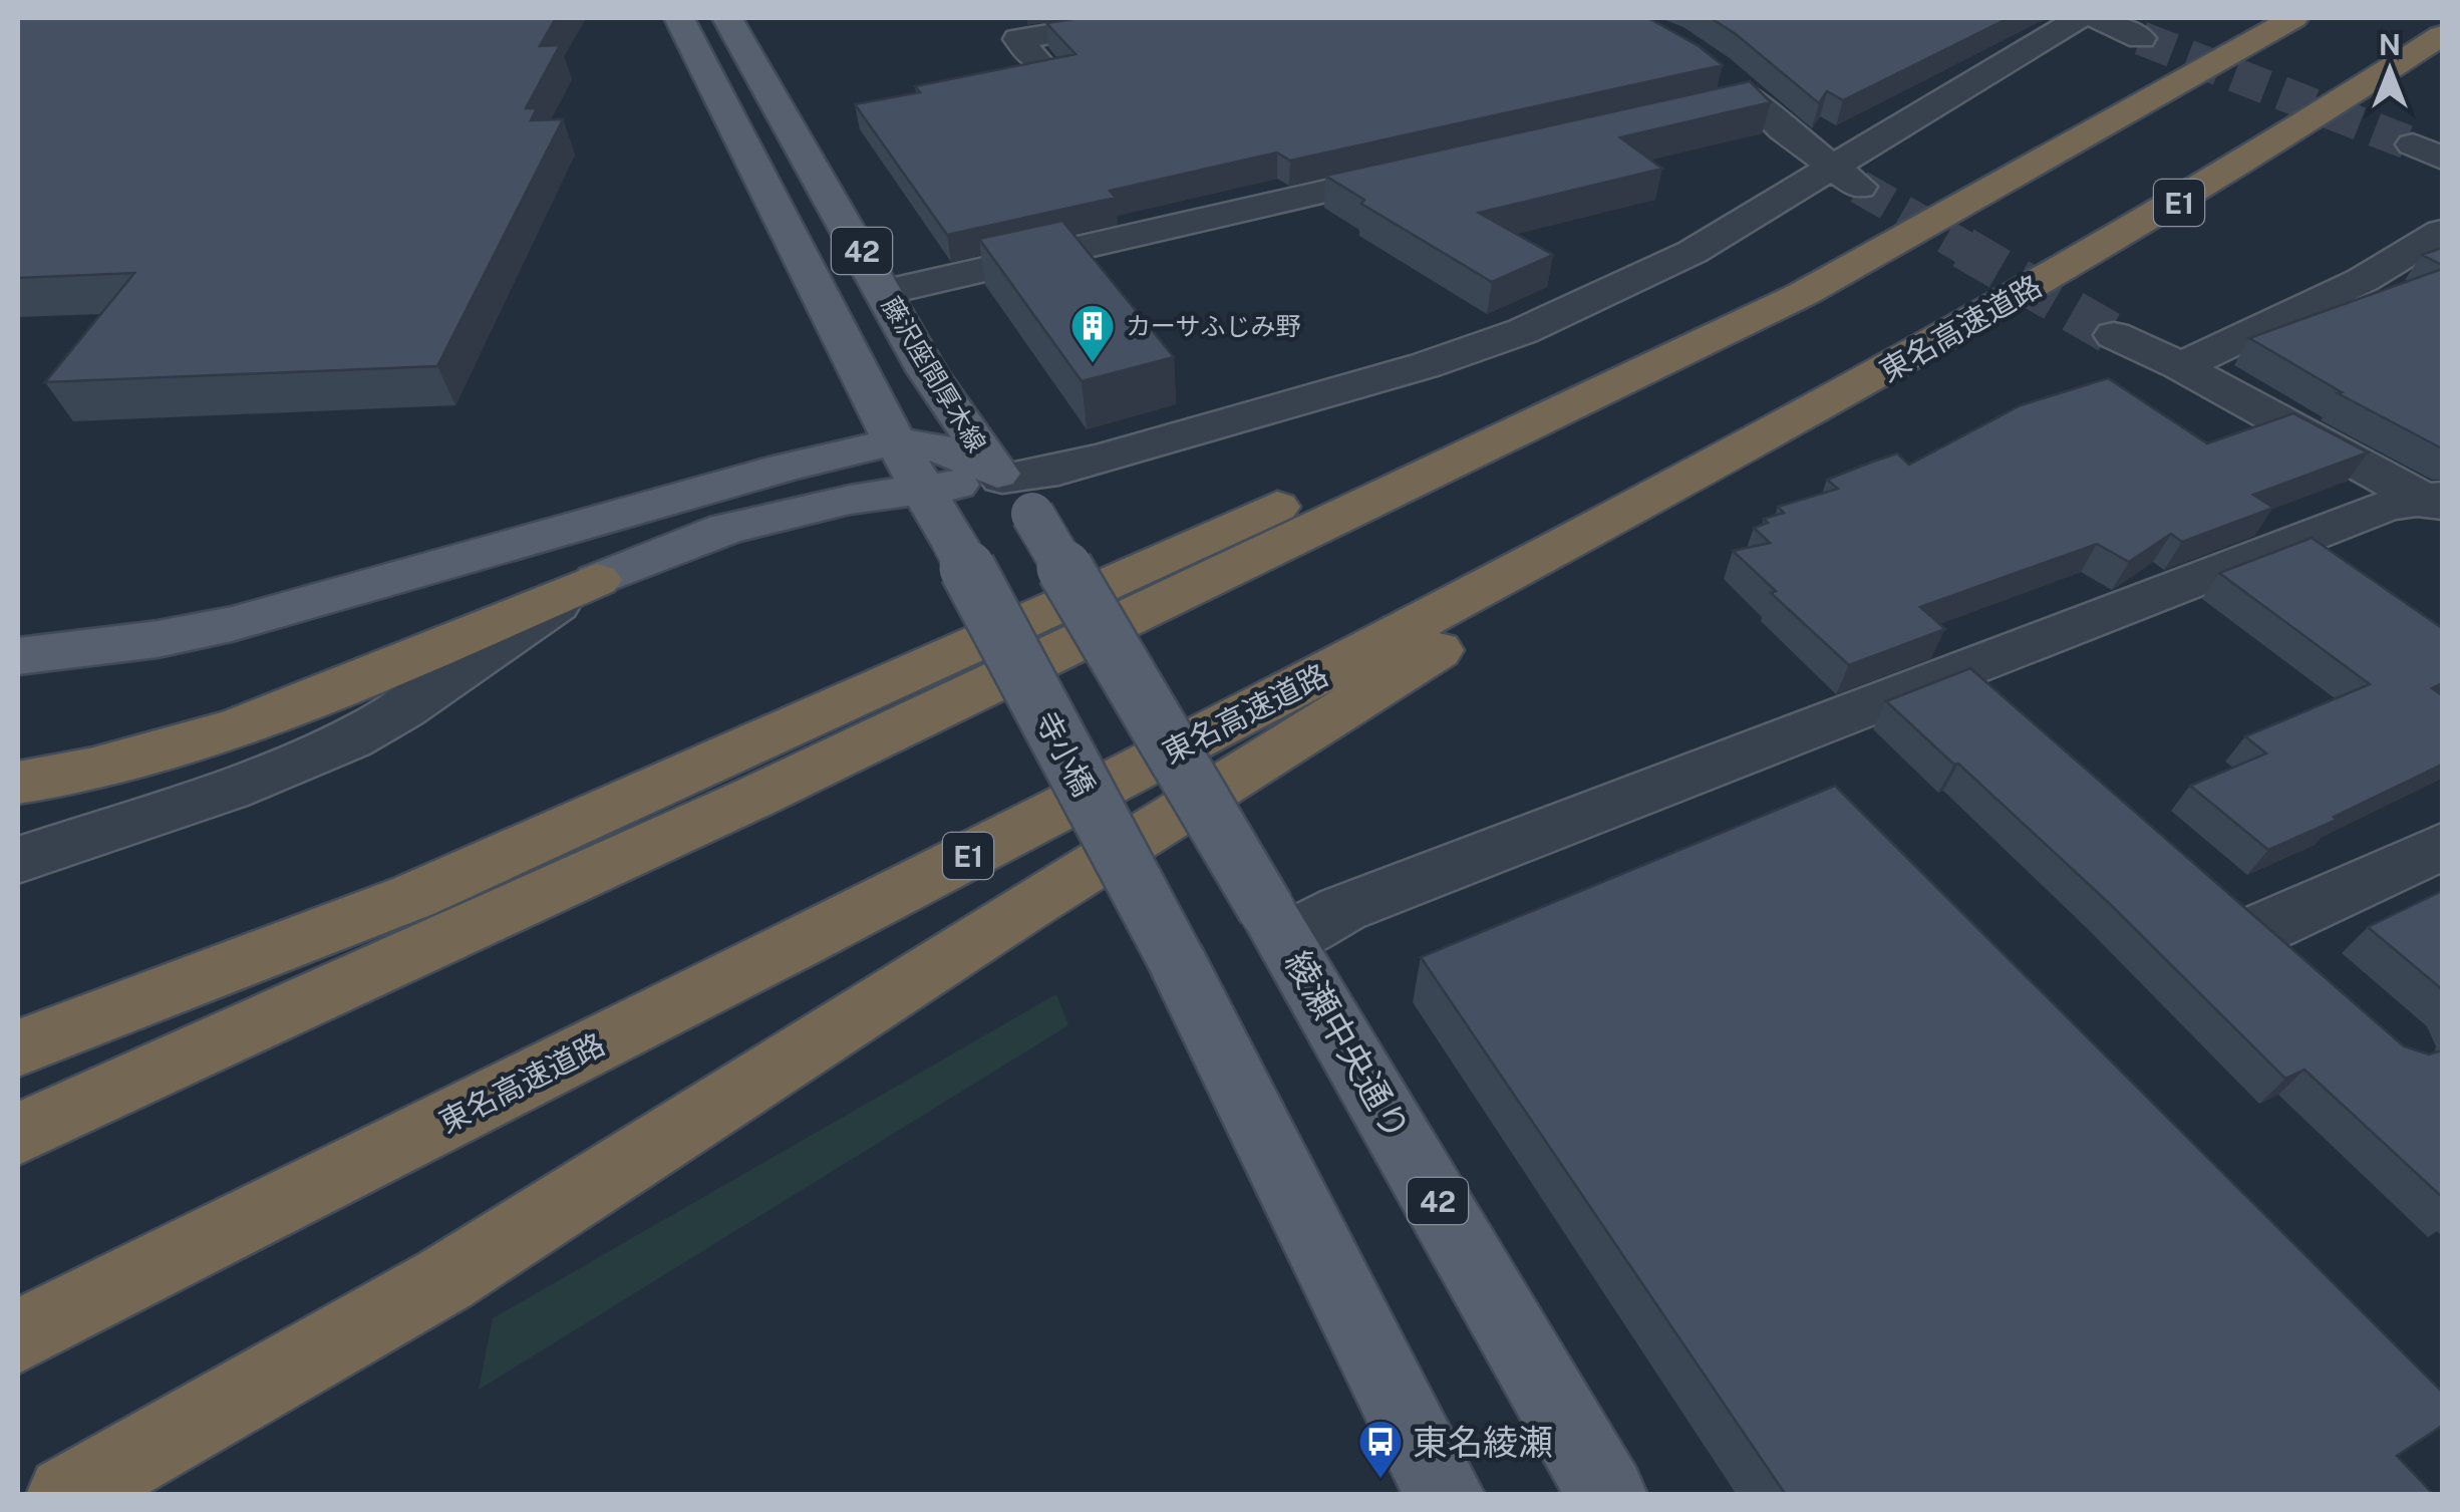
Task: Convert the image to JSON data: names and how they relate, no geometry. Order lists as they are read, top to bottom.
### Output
{
  "streets": {
    "highway": ["E1", "東名高速道路"],
    "main road": [
      "42",
      "藤沢座間厚木線",
      "寺小橋",
      "綾瀬中央通り"
    ]
  },
  "crossings": [
    ["42", "藤沢座間厚木線"],
    ["42", "寺小橋"],
    ["42", "綾瀬中央通り"]
  ],
  "places": {
    "building": ["カーサふじみ野"],
    "bus stop": ["東名綾瀬"]
  },
  "north": "top"
}
